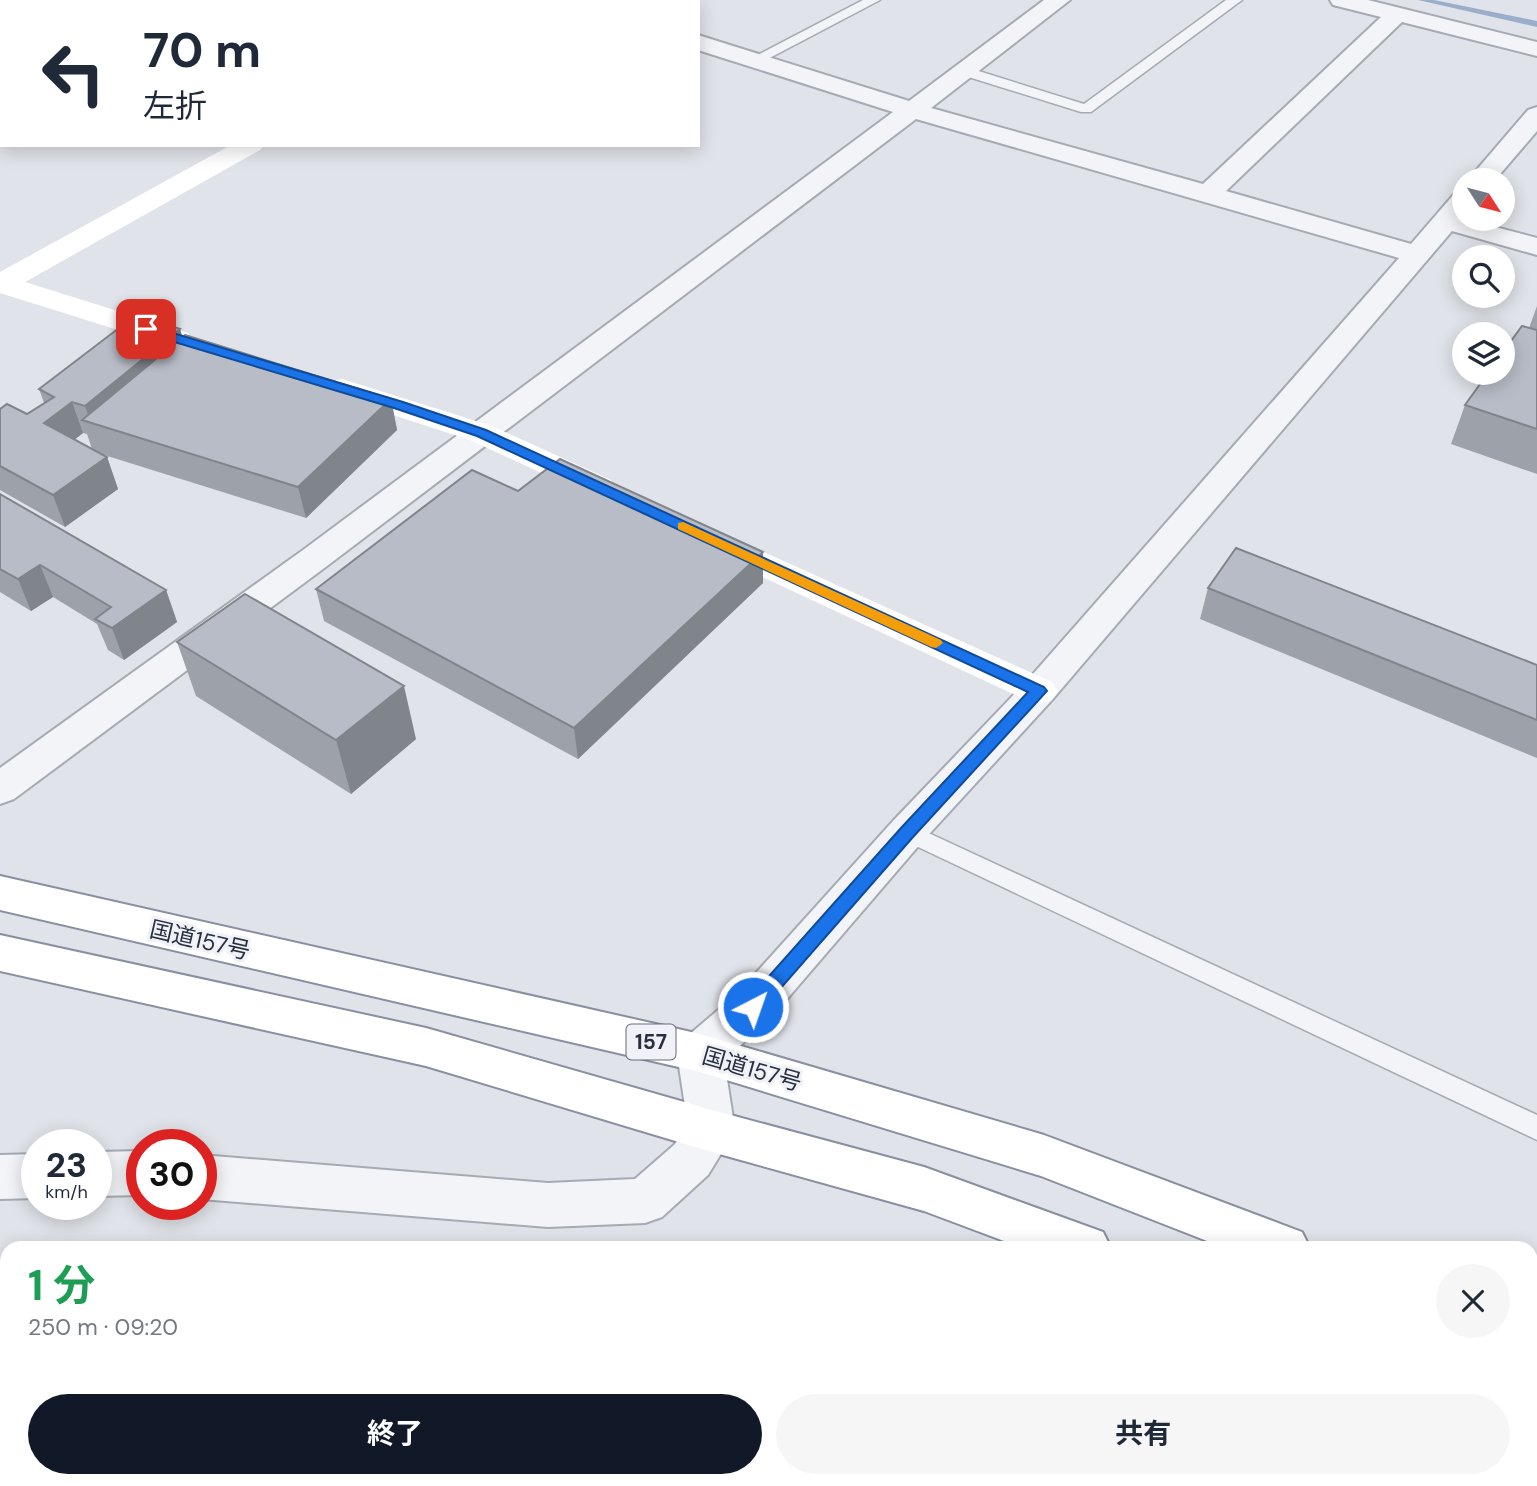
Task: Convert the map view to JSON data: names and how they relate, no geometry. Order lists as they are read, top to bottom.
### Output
{
  "streets": {
    "main road": ["国道157号", "157"]
  },
  "north": "bottom right",
  "page": {
    "turn": ["70 m", "左折"],
    "speed": "23 km/h",
    "limit": "30",
    "heading": ["1 分", "250 m · 09:20"],
    "buttons": ["終了", "共有"]
  }
}
